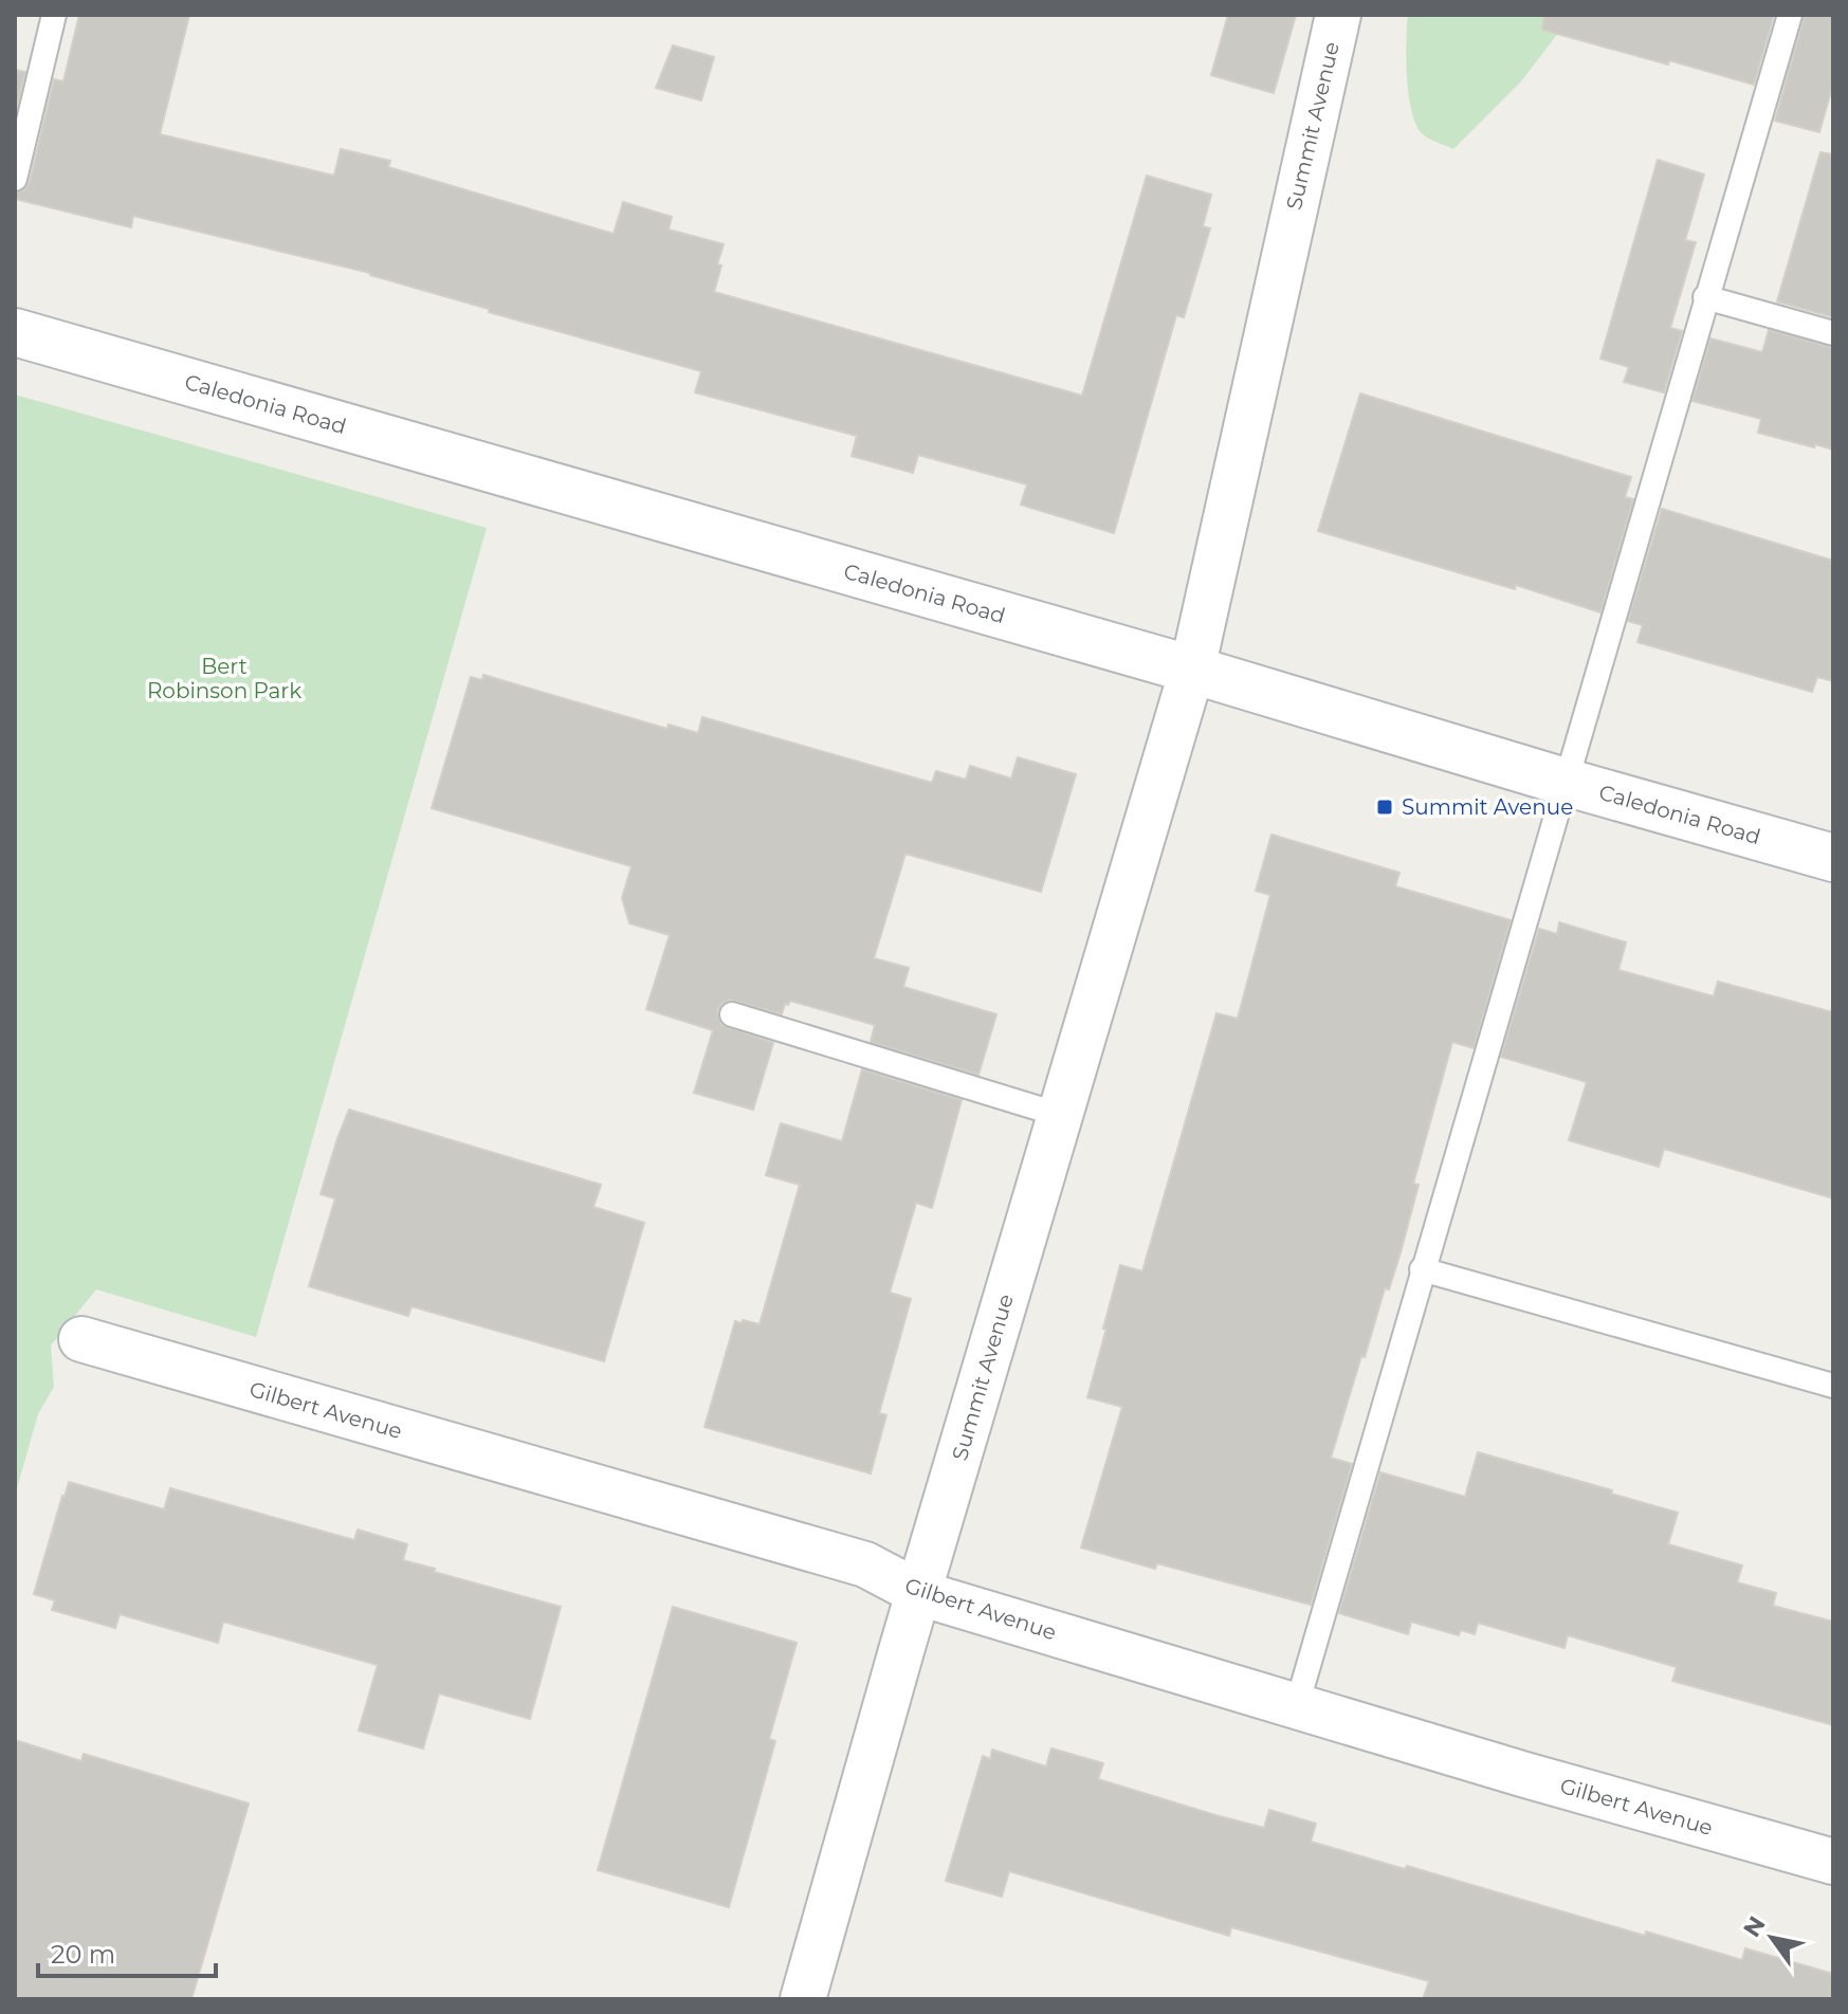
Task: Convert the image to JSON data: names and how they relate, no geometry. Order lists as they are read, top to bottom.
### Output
{
  "streets": {
    "street": ["Summit Avenue", "Caledonia Road", "Gilbert Avenue"]
  },
  "crossings": [
    ["Summit Avenue", "Caledonia Road"],
    ["Summit Avenue", "Gilbert Avenue"]
  ],
  "parks": ["Bert Robinson Park"],
  "places": {
    "transit": ["Summit Avenue"]
  },
  "scale_bar": "20 m",
  "north": "top left"
}
